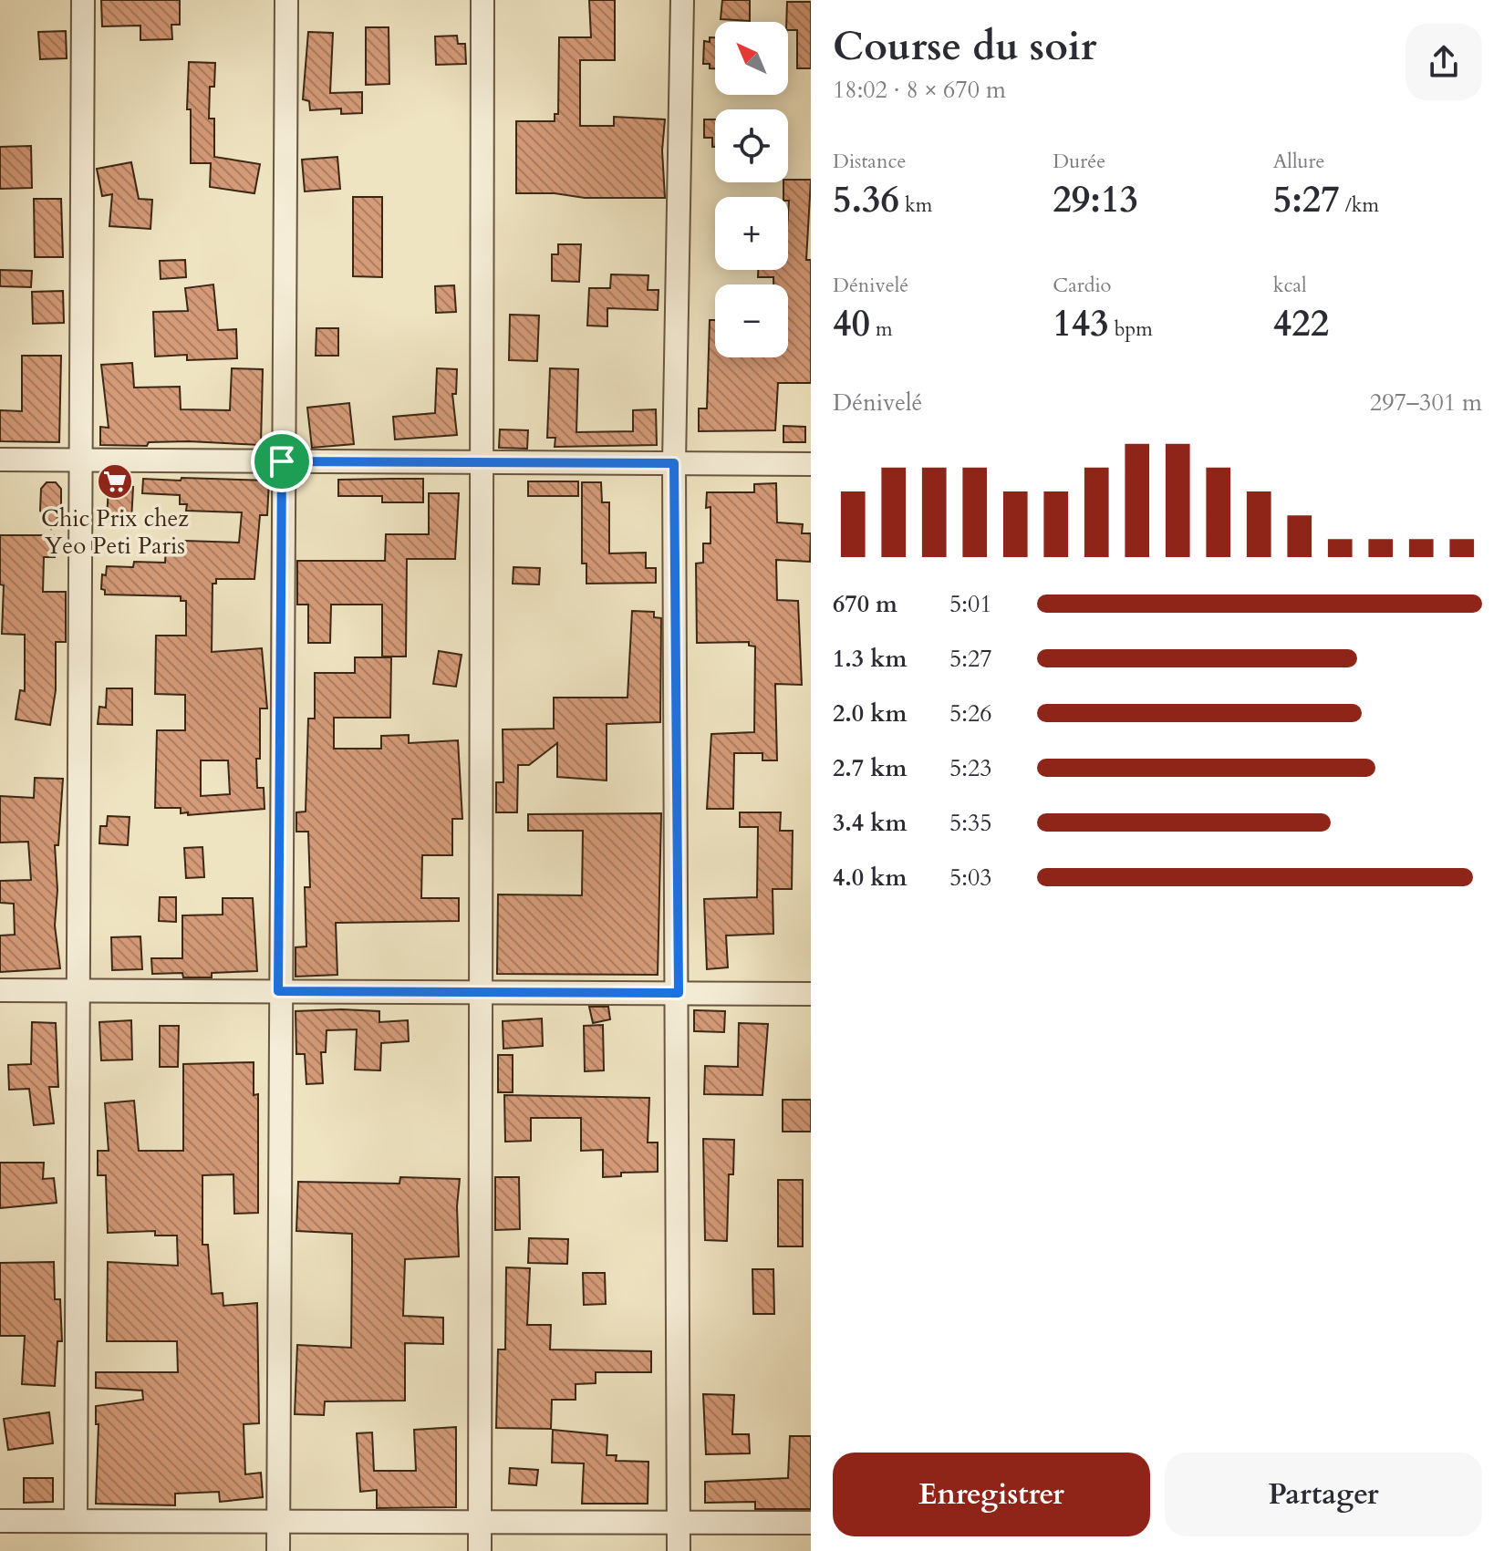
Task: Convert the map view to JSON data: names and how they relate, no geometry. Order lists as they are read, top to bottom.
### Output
{
  "places": {
    "supermarket": ["Chic Prix chez Yeo Peti Paris"]
  },
  "north": "top left",
  "page": {
    "heading": ["Course du soir", "18:02 · 8 × 670 m"],
    "map_buttons": ["+", "−"],
    "stats": [
      ["Distance", "5.36 km"],
      ["Durée", "29:13"],
      ["Allure", "5:27 /km"],
      ["Dénivelé", "40 m"],
      ["Cardio", "143 bpm"],
      ["kcal", "422"]
    ],
    "chart": ["Dénivelé", "297–301 m"],
    "list": [
      {
        "name": "670 m",
        "note": "5:01"
      },
      {
        "name": "1.3 km",
        "note": "5:27"
      },
      {
        "name": "2.0 km",
        "note": "5:26"
      },
      {
        "name": "2.7 km",
        "note": "5:23"
      },
      {
        "name": "3.4 km",
        "note": "5:35"
      },
      {
        "name": "4.0 km",
        "note": "5:03"
      }
    ],
    "buttons": ["Enregistrer", "Partager"]
  }
}
